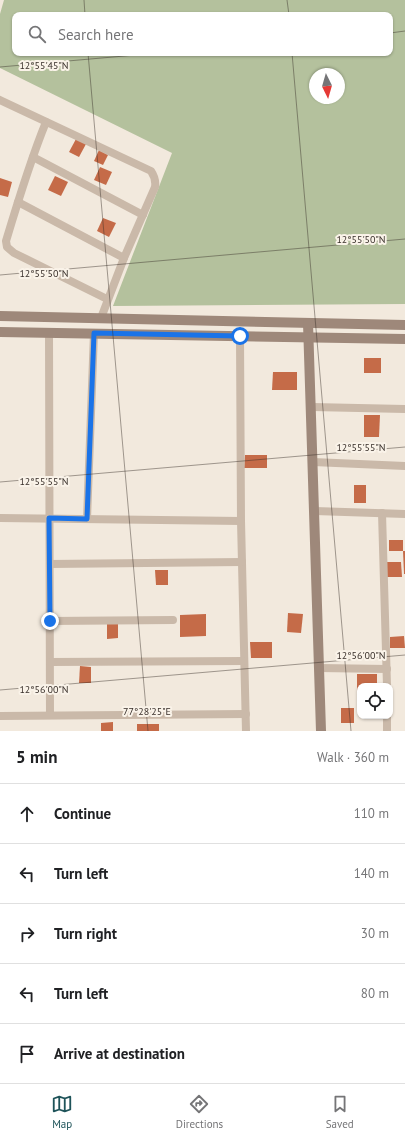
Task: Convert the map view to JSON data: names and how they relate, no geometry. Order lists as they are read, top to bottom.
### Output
{
  "north": "bottom",
  "page": {
    "search": "Search here",
    "heading": ["5 min", "Walk · 360 m"],
    "list": [
      ["Continue", "110 m"],
      ["Turn left", "140 m"],
      ["Turn right", "30 m"],
      ["Turn left", "80 m"],
      "Arrive at destination"
    ],
    "nav": ["Map", "Directions", "Saved"]
  },
  "coordinates": [
    "12°55'45\"N",
    "12°55'50\"N",
    "12°55'55\"N",
    "12°56'00\"N",
    "77°28'25\"E"
  ]
}
